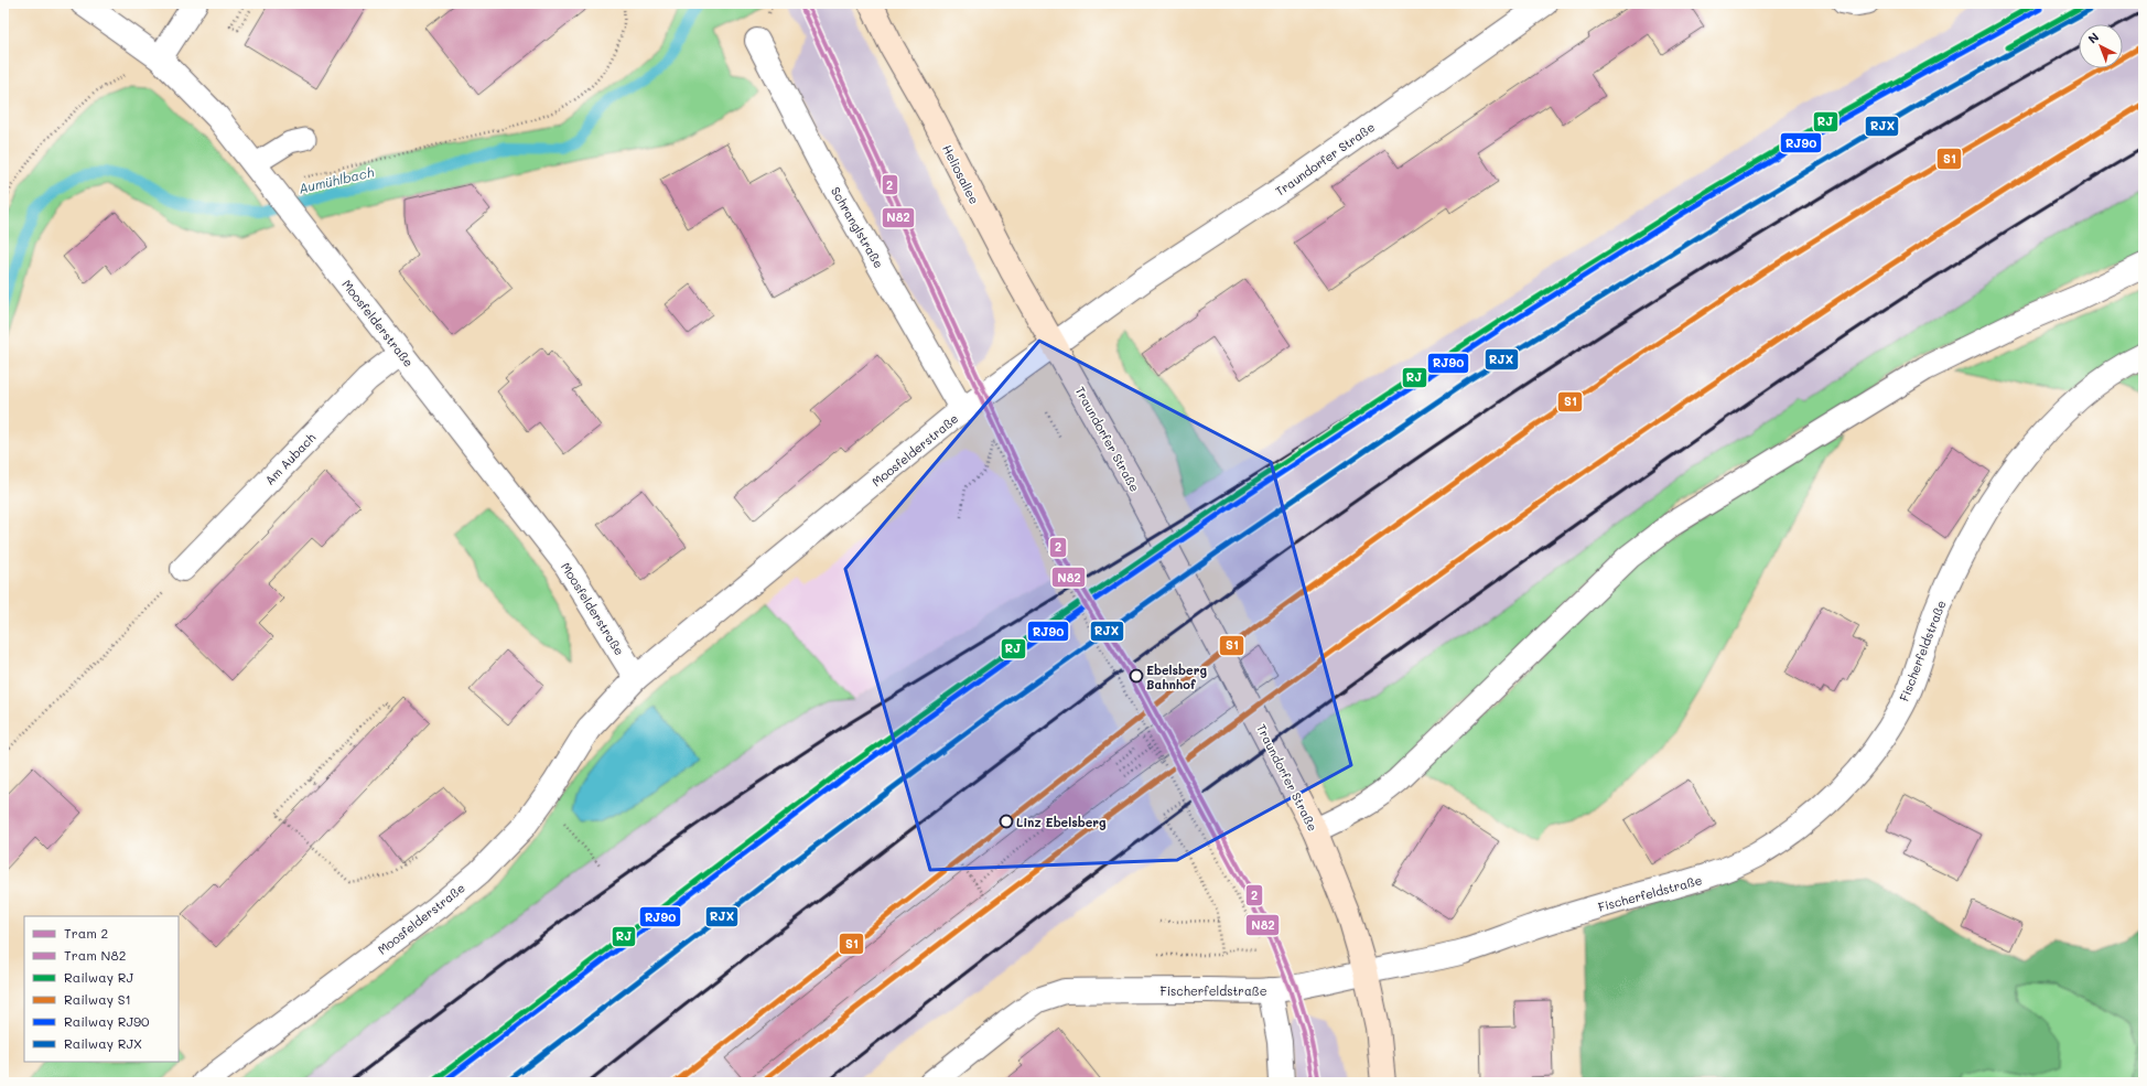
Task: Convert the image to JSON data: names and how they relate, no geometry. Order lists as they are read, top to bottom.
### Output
{
  "streets": {
    "street": [
      "Traundorfer Straße",
      "Heliosallee",
      "Schranglstraße",
      "Moosfelderstraße",
      "Am Aubach",
      "Fischerfeldstraße"
    ]
  },
  "crossings": [
    ["Traundorfer Straße", "Heliosallee"],
    ["Traundorfer Straße", "Moosfelderstraße"],
    ["Traundorfer Straße", "Fischerfeldstraße"],
    ["Heliosallee", "Moosfelderstraße"],
    ["Schranglstraße", "Moosfelderstraße"],
    ["Moosfelderstraße", "Am Aubach"]
  ],
  "water": ["Aumühlbach"],
  "places": ["Ebelsberg Bahnhof", "Linz Ebelsberg"],
  "lines": [
    "tram line 2",
    "rail line RJ",
    "tram line N82",
    "rail line RJ90",
    "rail line RJX",
    "rail line S1"
  ],
  "legend": [
    "Tram 2",
    "Tram N82",
    "Railway RJ",
    "Railway S1",
    "Railway RJ90",
    "Railway RJX"
  ],
  "north": "top left"
}
